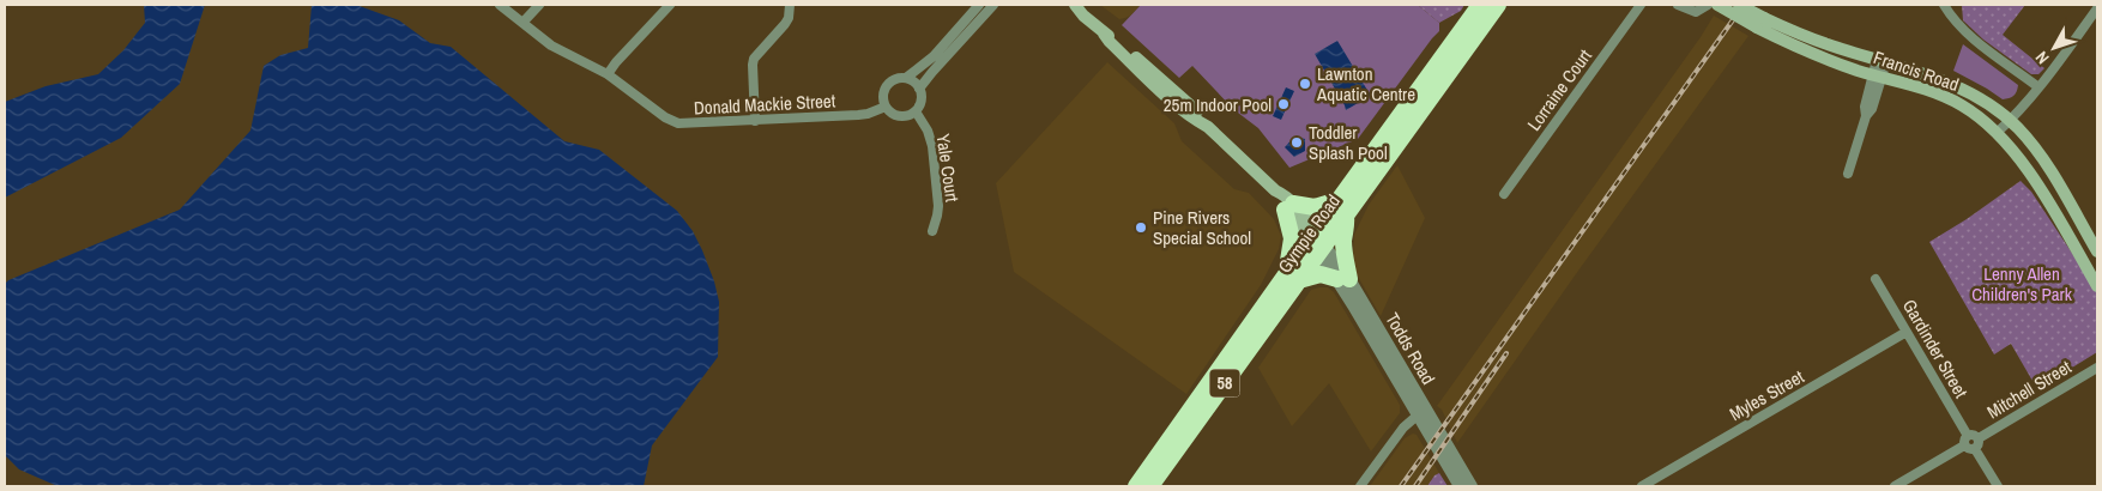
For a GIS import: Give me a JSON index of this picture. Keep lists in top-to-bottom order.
{
  "streets": {
    "highway": ["Gympie Road", "58"],
    "main road": ["Francis Road"],
    "street": [
      "Lorraine Court",
      "Donald Mackie Street",
      "Yale Court",
      "Todds Road",
      "Gardinder Street",
      "Mitchell Street",
      "Myles Street"
    ]
  },
  "crossings": [
    ["Donald Mackie Street", "Yale Court"],
    ["Gympie Road", "Todds Road"],
    ["Gardinder Street", "Mitchell Street"],
    ["Gardinder Street", "Myles Street"]
  ],
  "parks": ["Lenny Allen Children's Park"],
  "places": [
    "Lawnton Aquatic Centre",
    "25m Indoor Pool",
    "Toddler Splash Pool",
    "Pine Rivers Special School"
  ],
  "north": "bottom left"
}
